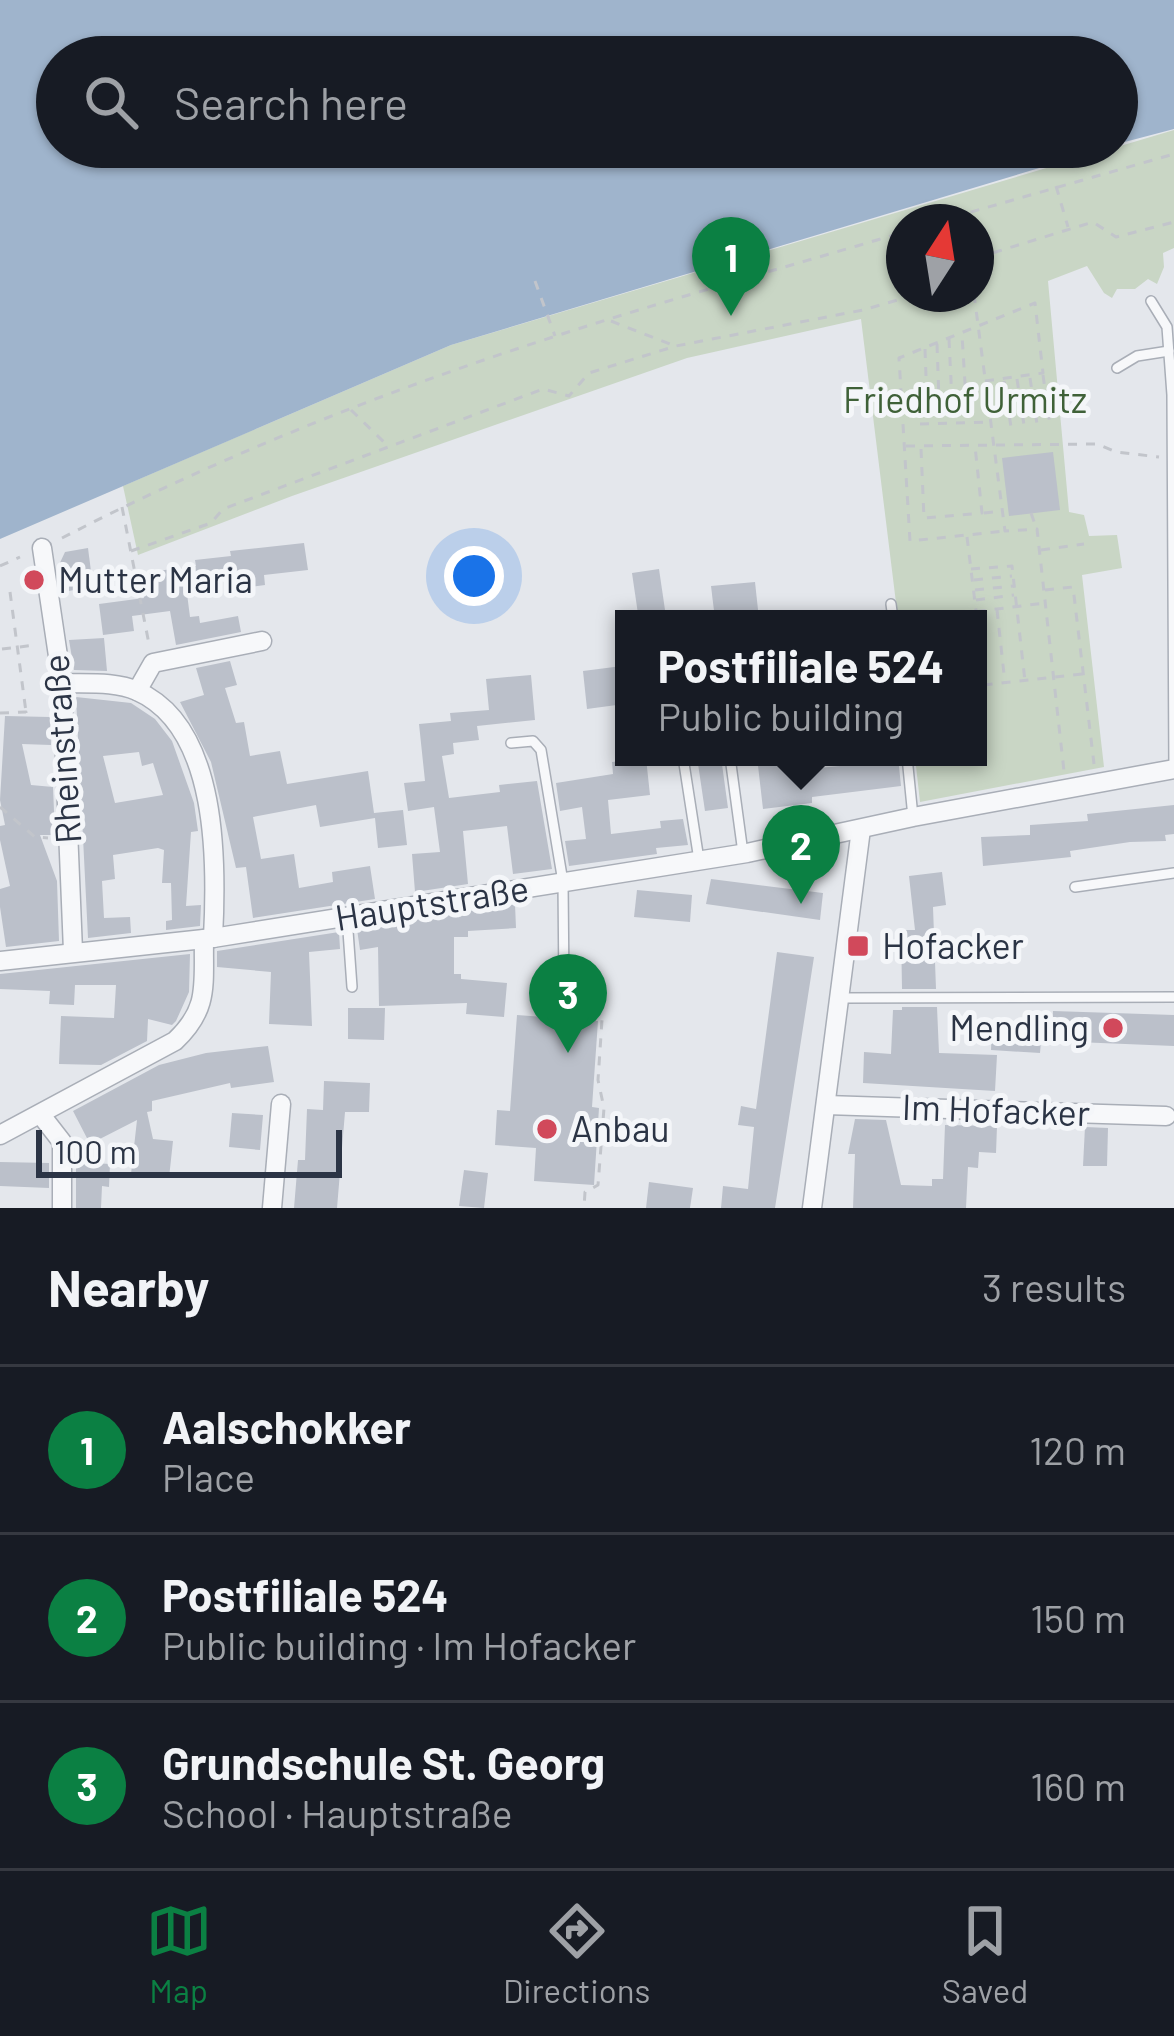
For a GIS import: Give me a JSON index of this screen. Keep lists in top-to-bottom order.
{
  "streets": {
    "street": ["Rheinstraße", "Hauptstraße", "Im Hofacker"]
  },
  "crossings": [
    ["Rheinstraße", "Hauptstraße"]
  ],
  "parks": ["Friedhof Urmitz"],
  "places": {
    "other": ["Mutter Maria", "Mendling", "Anbau"],
    "transit": ["Hofacker"]
  },
  "scale_bar": "100 m",
  "north": "top",
  "page": {
    "search": "Search here",
    "pins": ["1", "2", "3"],
    "popup": ["Postfiliale 524", "Public building"],
    "scale": "100 m",
    "heading": ["Nearby", "3 results"],
    "list": [
      {
        "mark": "1",
        "name": "Aalschokker",
        "note": "Place",
        "value": "120 m"
      },
      {
        "mark": "2",
        "name": "Postfiliale 524",
        "note": "Public building · Im Hofacker",
        "value": "150 m"
      },
      {
        "mark": "3",
        "name": "Grundschule St. Georg",
        "note": "School · Hauptstraße",
        "value": "160 m"
      }
    ],
    "nav": ["Map", "Directions", "Saved"]
  }
}
